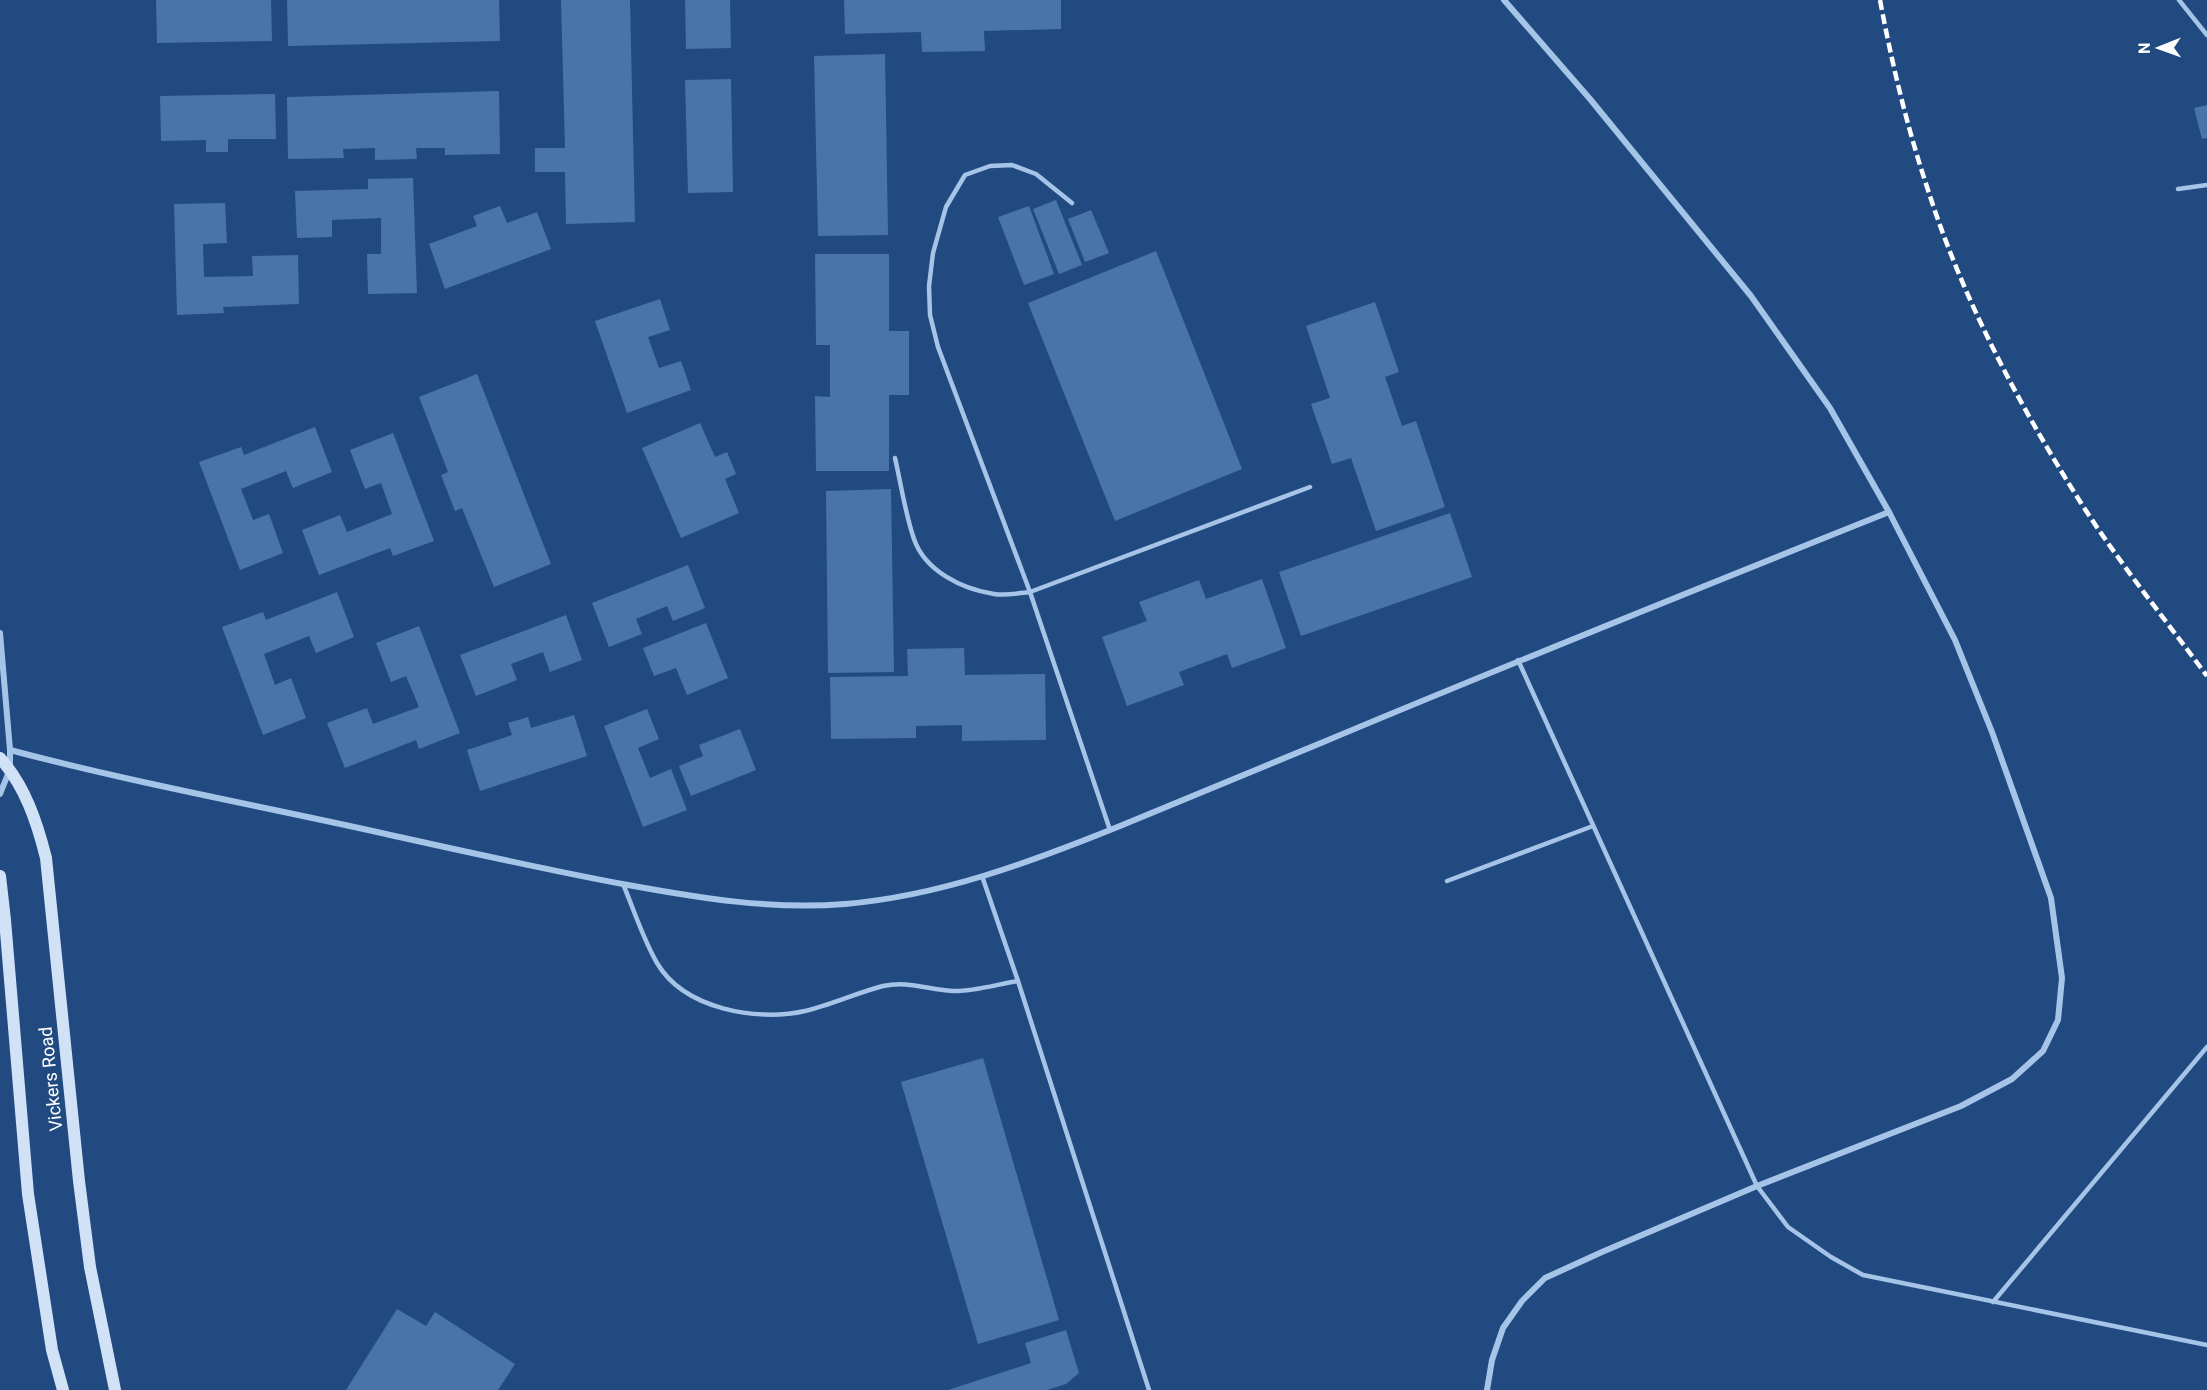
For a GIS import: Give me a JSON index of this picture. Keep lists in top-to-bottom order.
{
  "streets": {
    "main road": ["Vickers Road"]
  },
  "north": "left"
}
